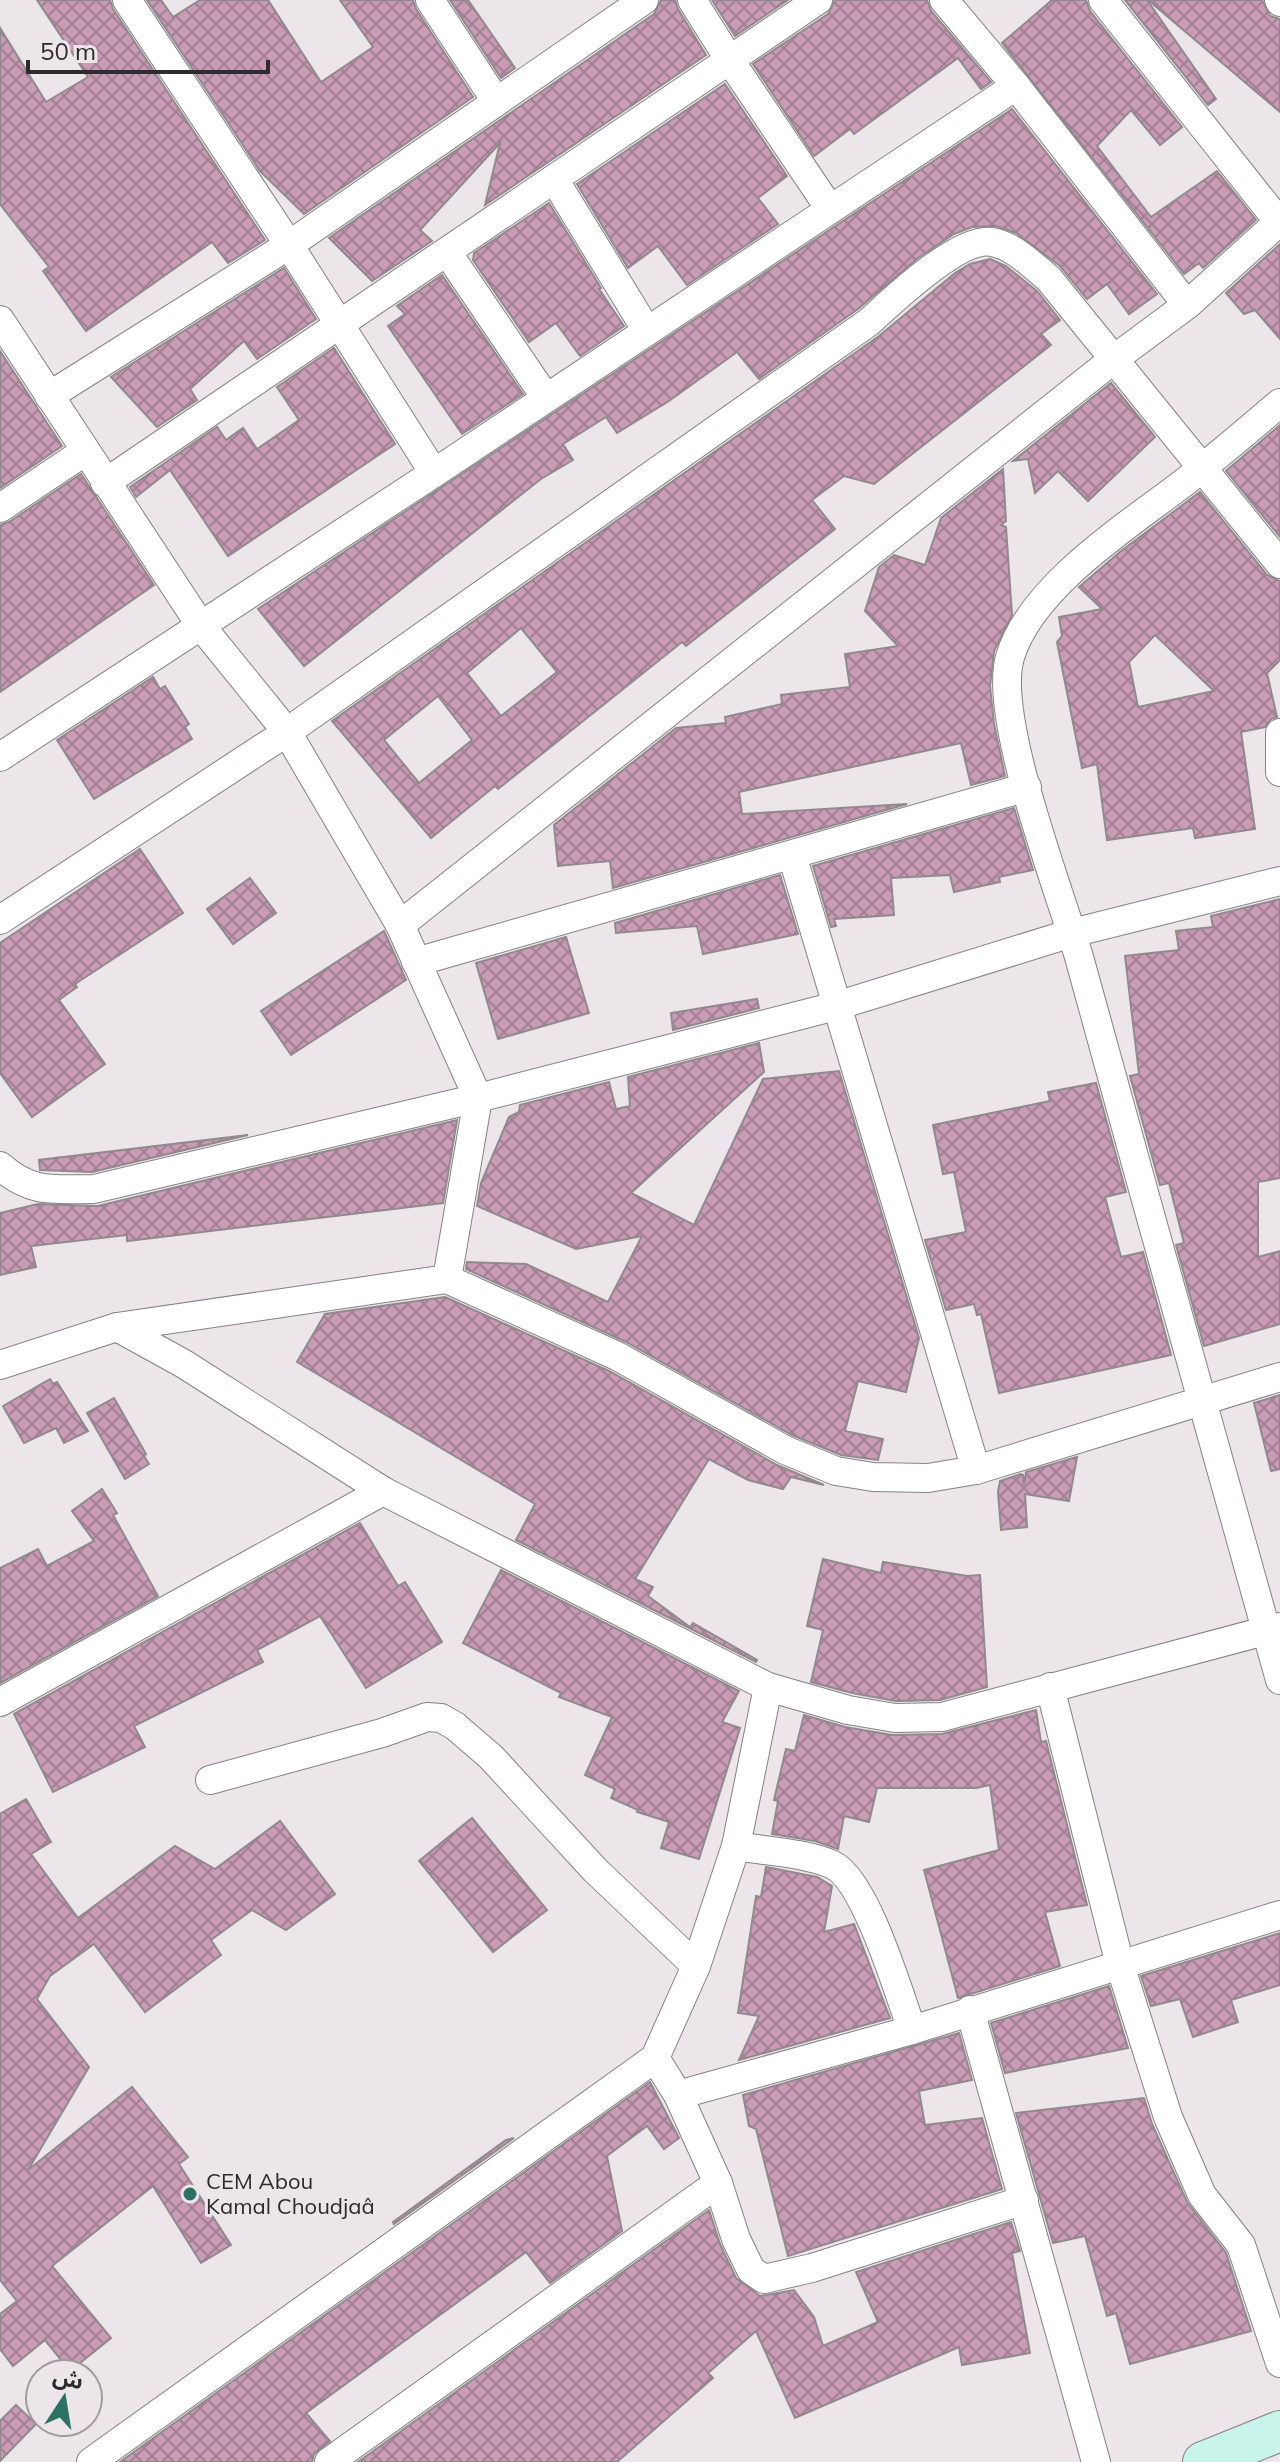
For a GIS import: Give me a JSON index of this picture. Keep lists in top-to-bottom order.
{
  "places": ["CEM Abou Kamal Choudjaâ"],
  "scale_bar": "50 m",
  "north": "top"
}
